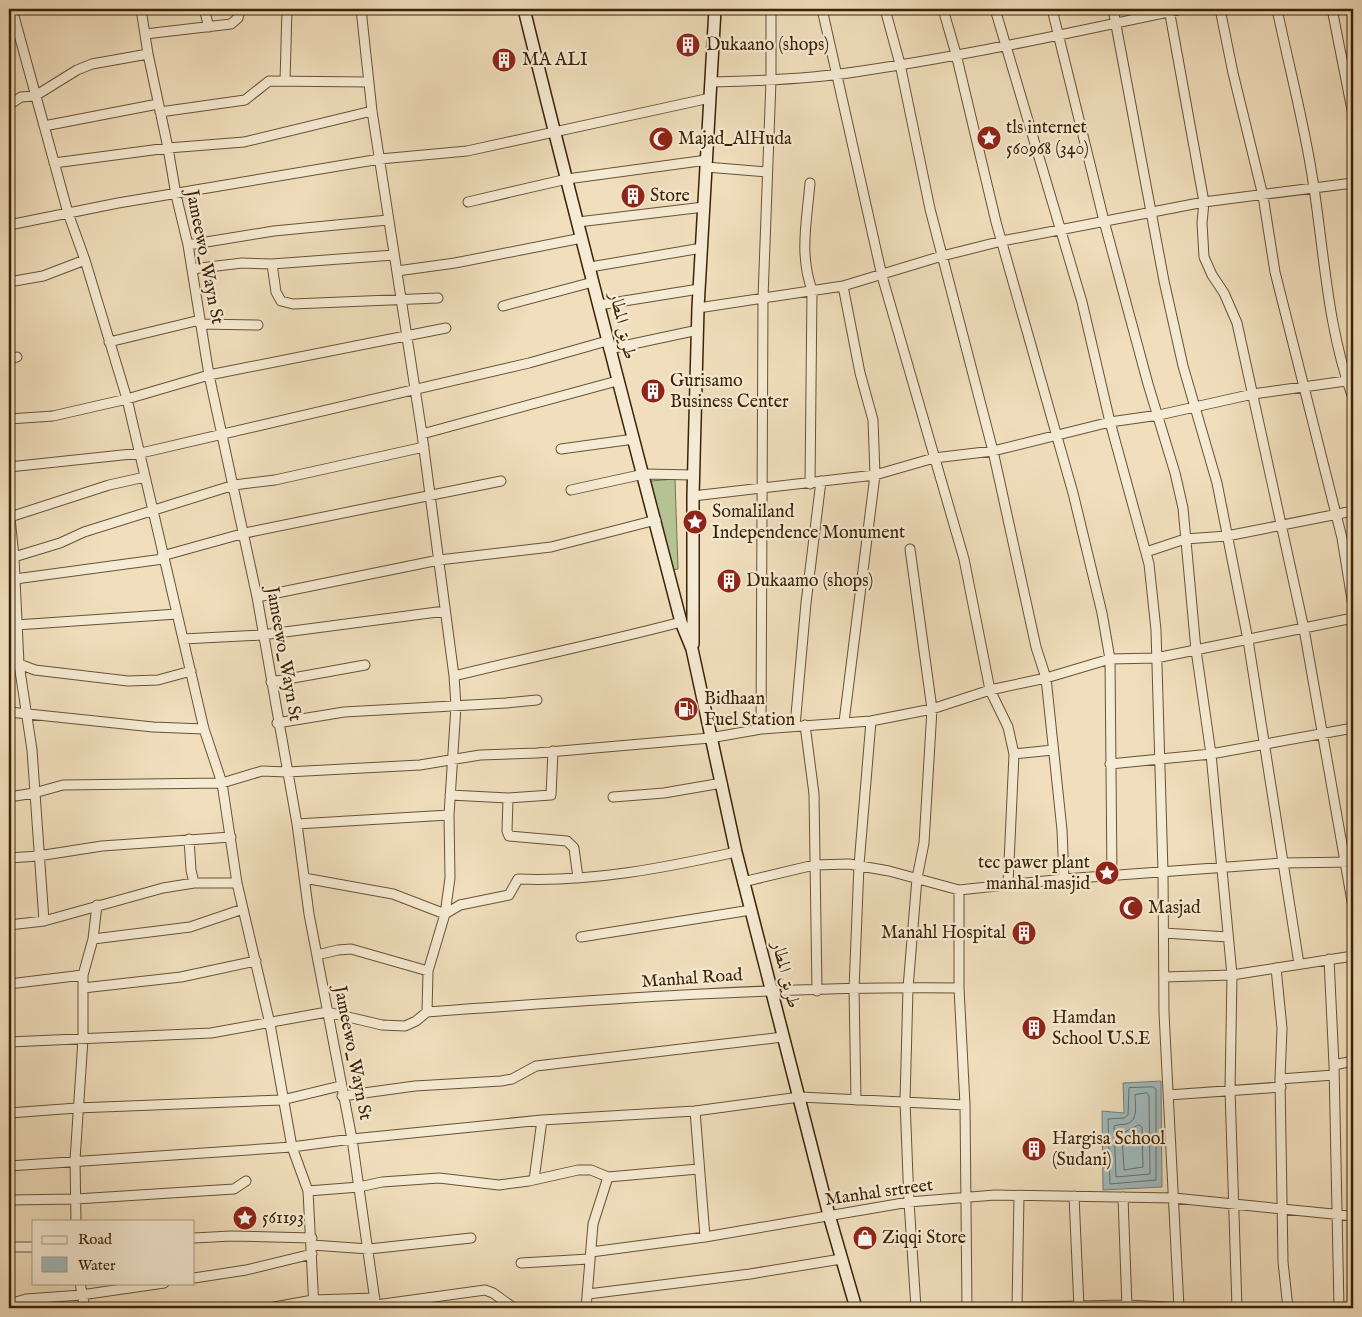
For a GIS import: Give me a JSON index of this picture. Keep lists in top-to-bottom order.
{
  "streets": {
    "main road": ["طريق المطار"],
    "street": ["Jameewo_Wayn St", "Manhal Road", "Manhal srtreet"]
  },
  "crossings": [
    ["طريق المطار", "Manhal Road"],
    ["طريق المطار", "Manhal srtreet"]
  ],
  "places": {
    "building": [
      "Dukaano (shops)",
      "MA ALI",
      "Store",
      "Gurisamo Business Center",
      "Dukaamo (shops)",
      "Manahl Hospital",
      "Hamdan School U.S.E",
      "Hargisa School (Sudani)"
    ],
    "place": [
      "tls internet 560968 (340)",
      "Somaliland Independence Monument",
      "tec pawer plant manhal masjid",
      "561193"
    ],
    "mosque": ["Majad_AlHuda", "Masjad"],
    "fuel station": ["Bidhaan Fuel Station"],
    "shop": ["Ziqqi Store"]
  },
  "legend": ["Road", "Water"]
}
